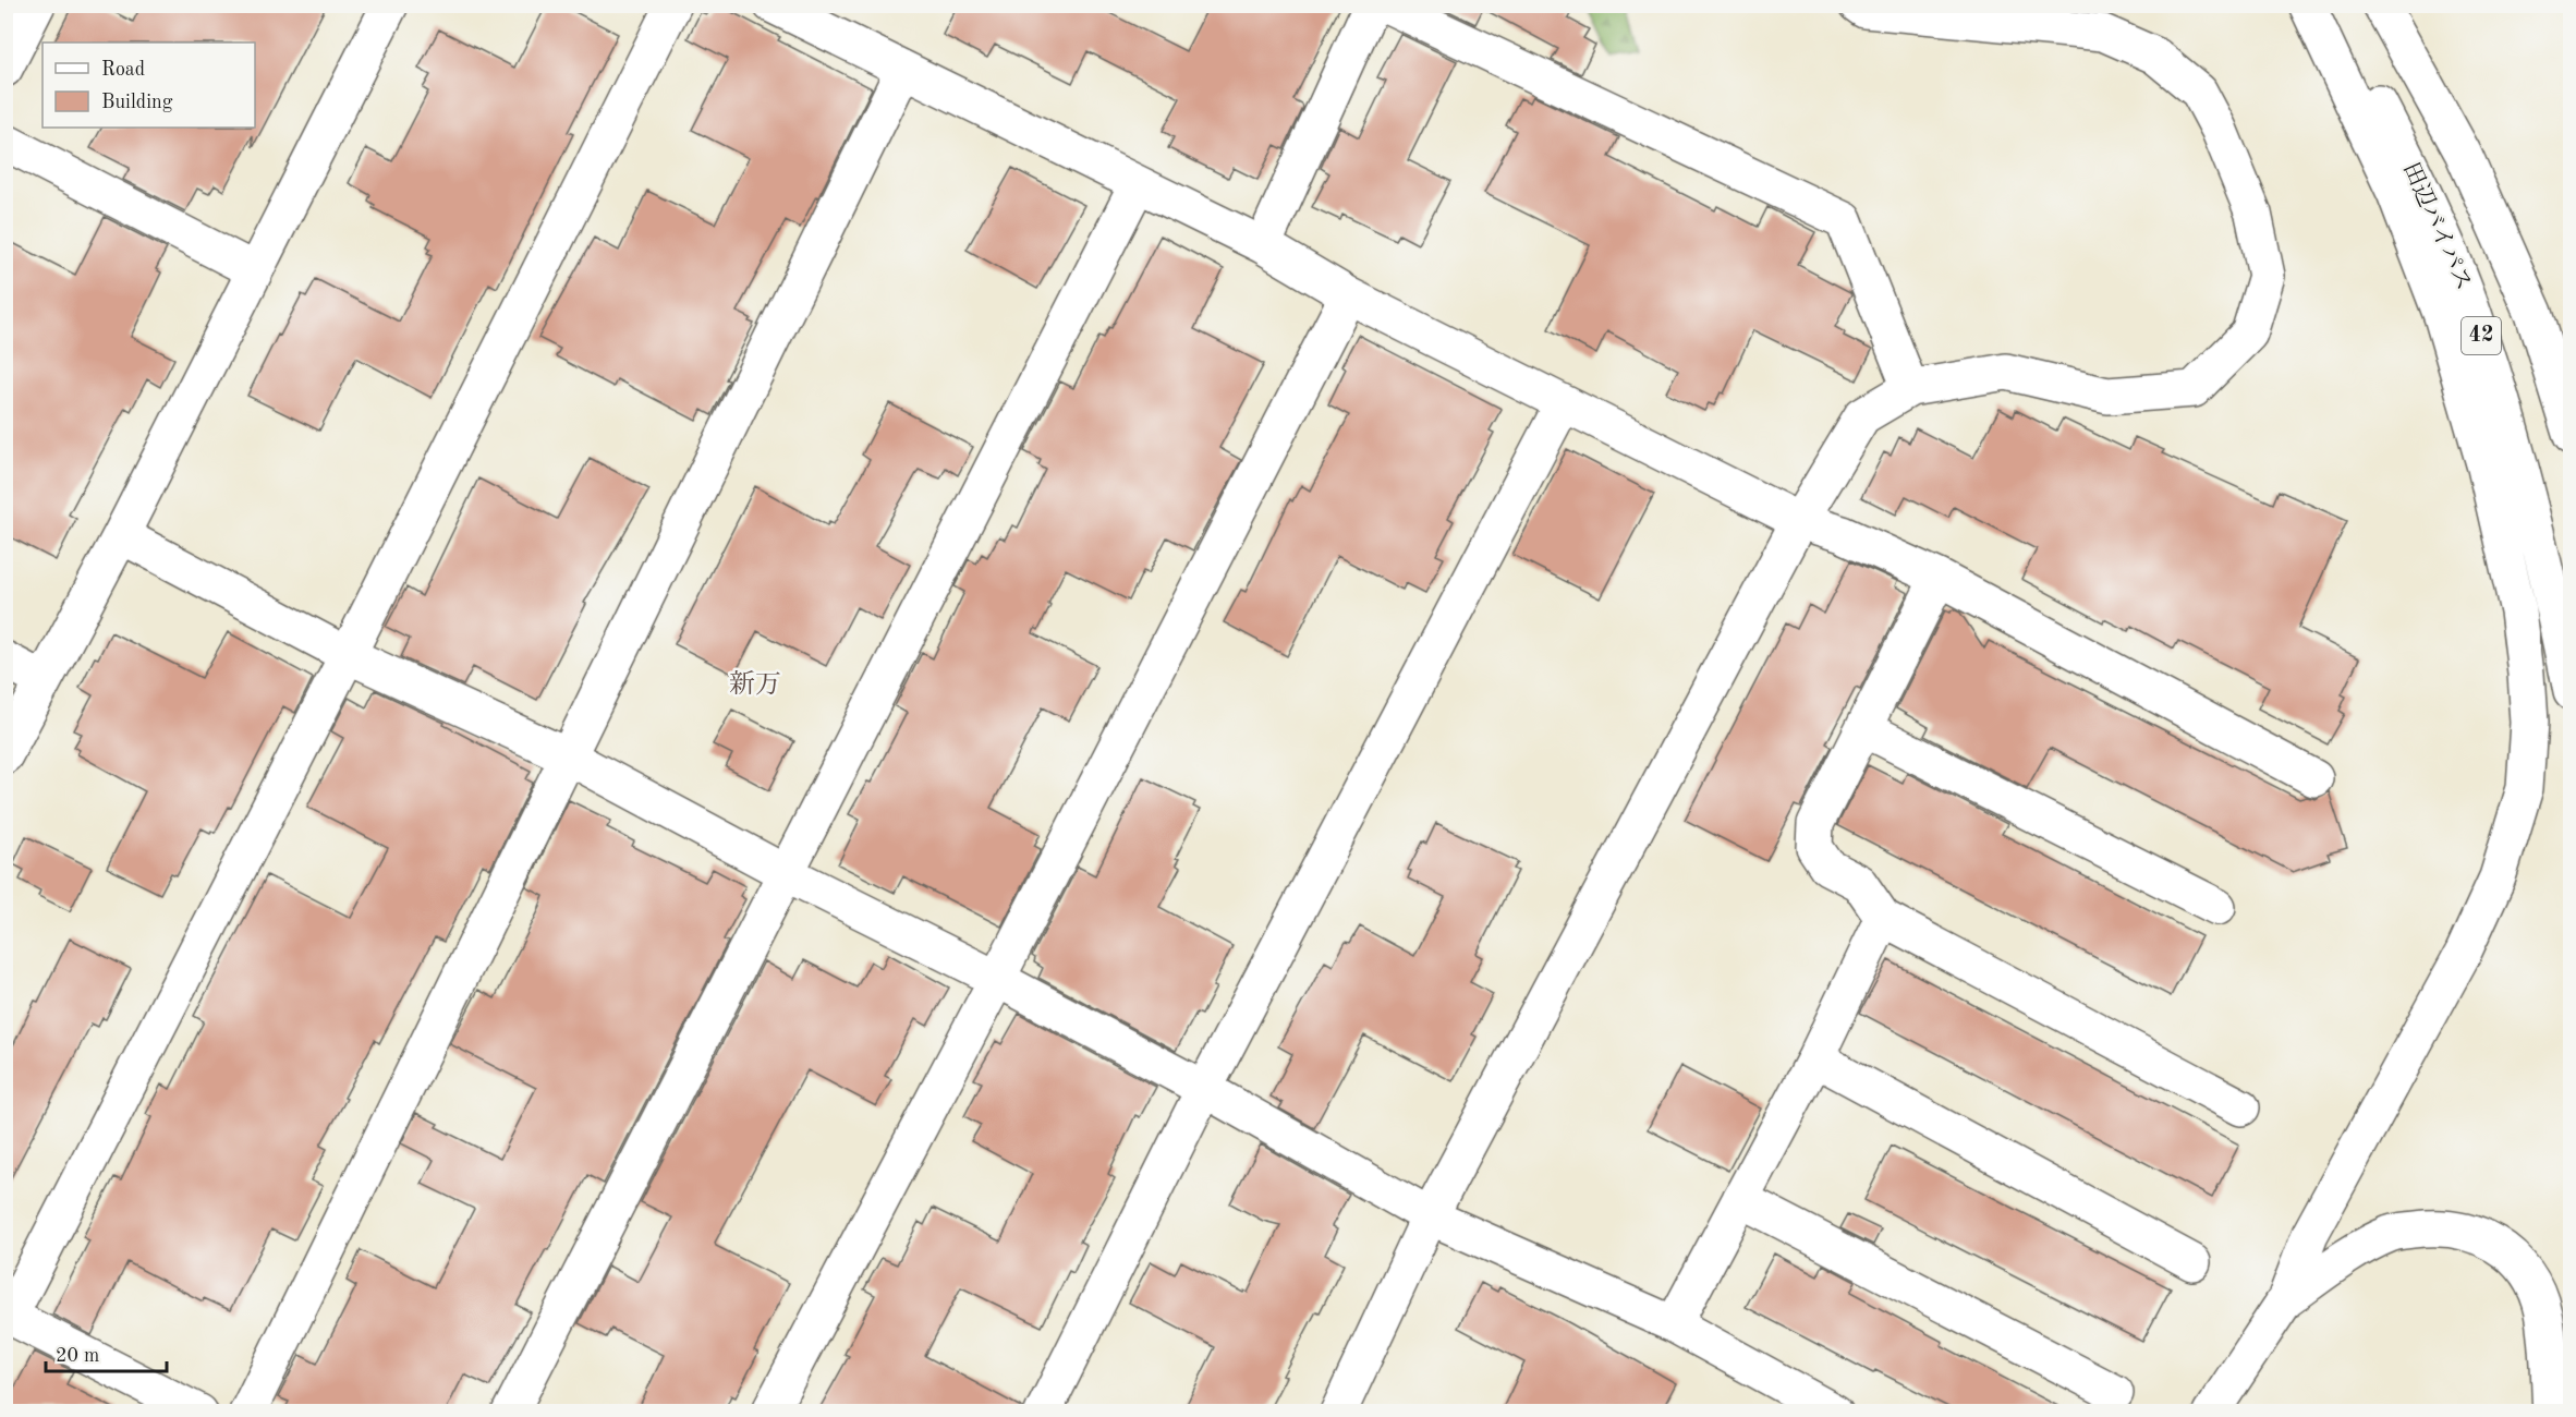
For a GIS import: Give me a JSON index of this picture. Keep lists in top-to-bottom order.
{
  "streets": {
    "main road": ["田辺バイパス", "42"]
  },
  "districts": ["新万"],
  "legend": ["Road", "Building"],
  "scale_bar": "20 m"
}
